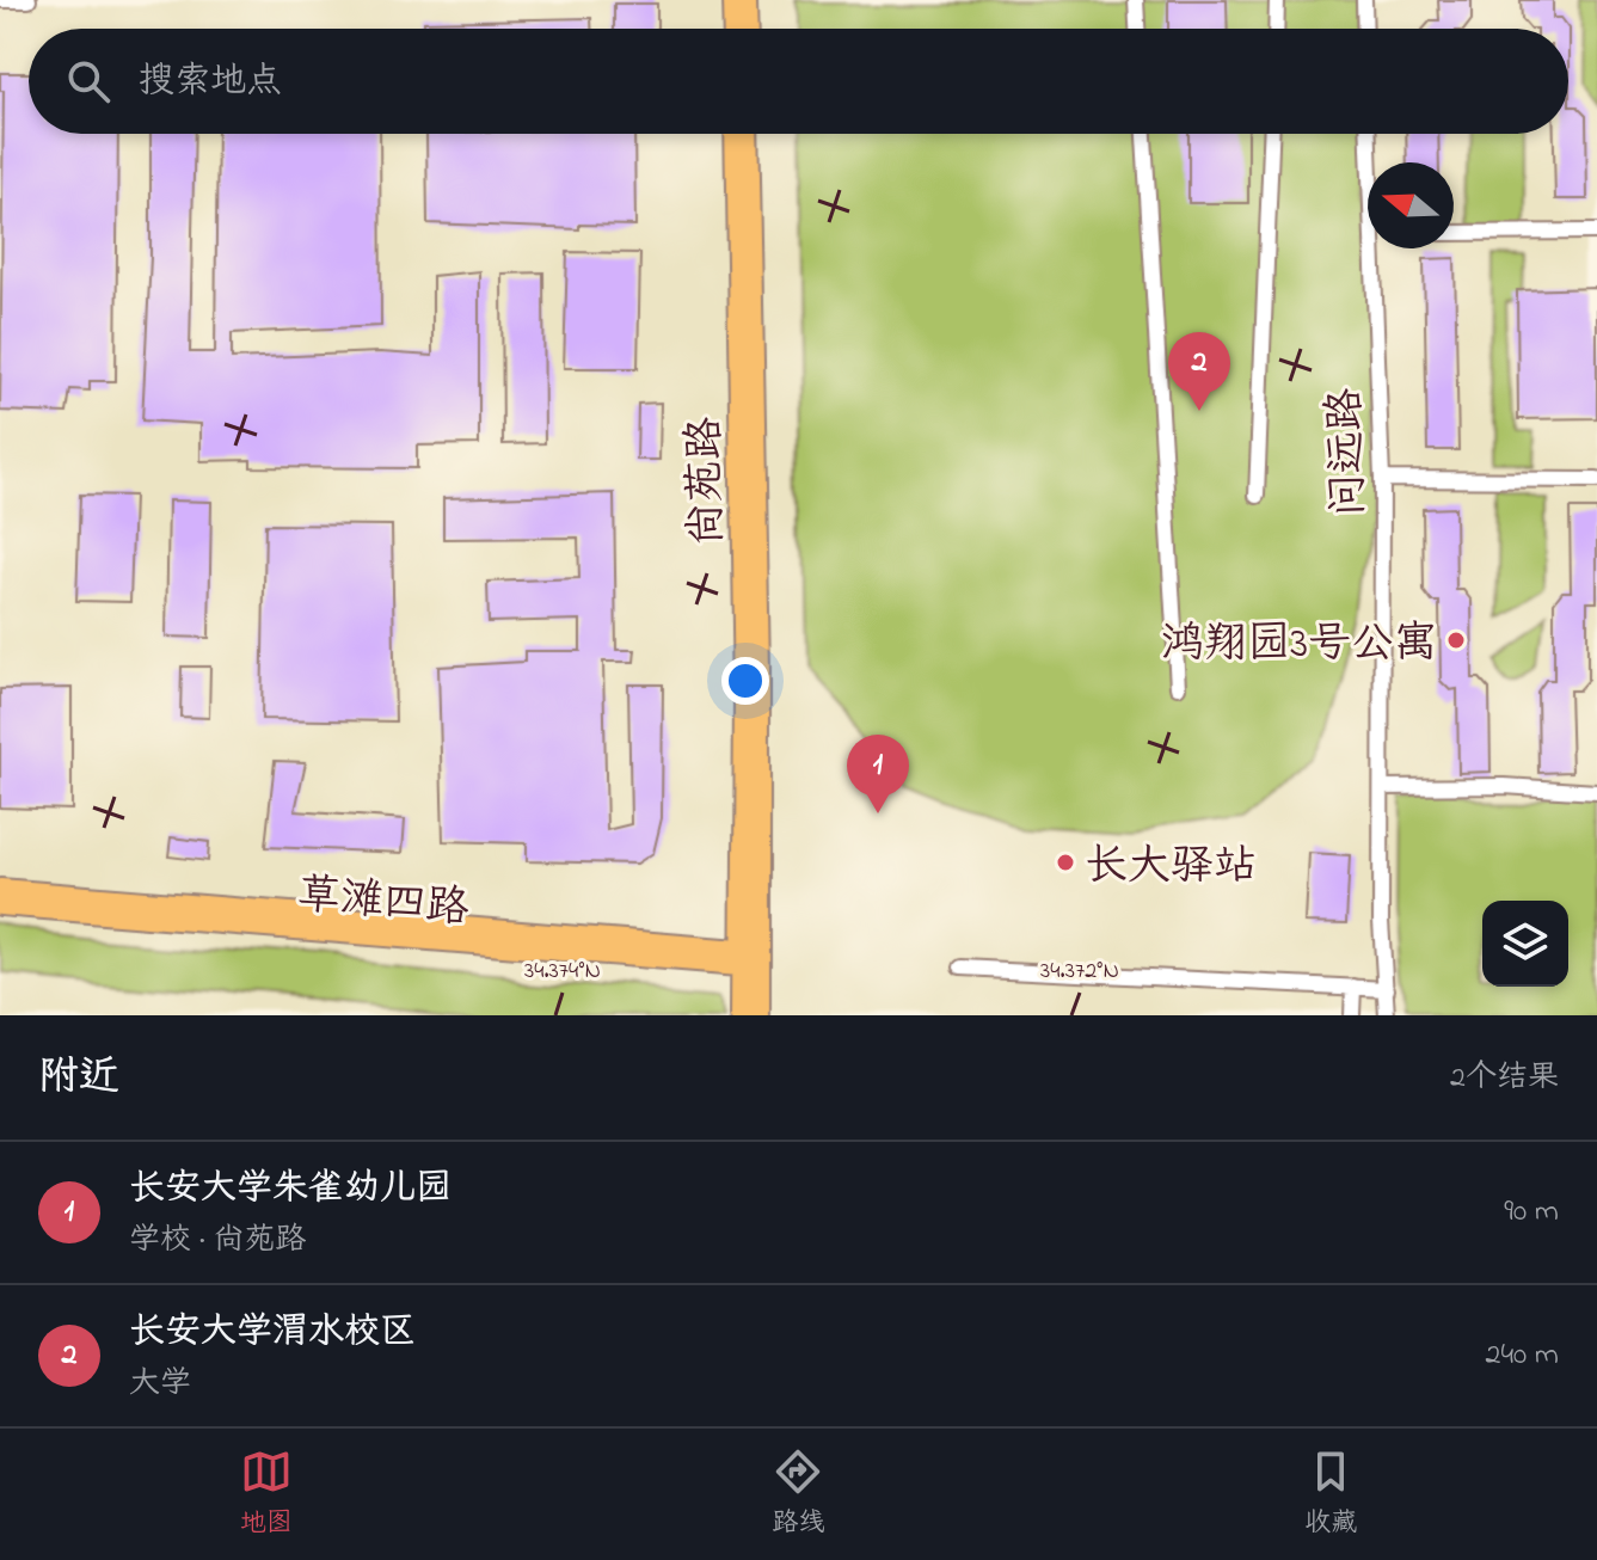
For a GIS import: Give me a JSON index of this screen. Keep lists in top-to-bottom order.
{
  "streets": {
    "main road": ["尚苑路", "草滩四路"],
    "street": ["问远路"]
  },
  "crossings": [
    ["尚苑路", "草滩四路"]
  ],
  "places": ["鸿翔园3号公寓", "长大驿站"],
  "north": "left",
  "page": {
    "search": "搜索地点",
    "pins": ["2", "1"],
    "heading": ["附近", "2个结果"],
    "list": [
      {
        "mark": "1",
        "name": "长安大学朱雀幼儿园",
        "note": "学校 · 尚苑路",
        "value": "90 m"
      },
      {
        "mark": "2",
        "name": "长安大学渭水校区",
        "note": "大学",
        "value": "240 m"
      }
    ],
    "nav": ["地图", "路线", "收藏"]
  },
  "coordinates": ["34.374°N", "34.372°N"]
}
